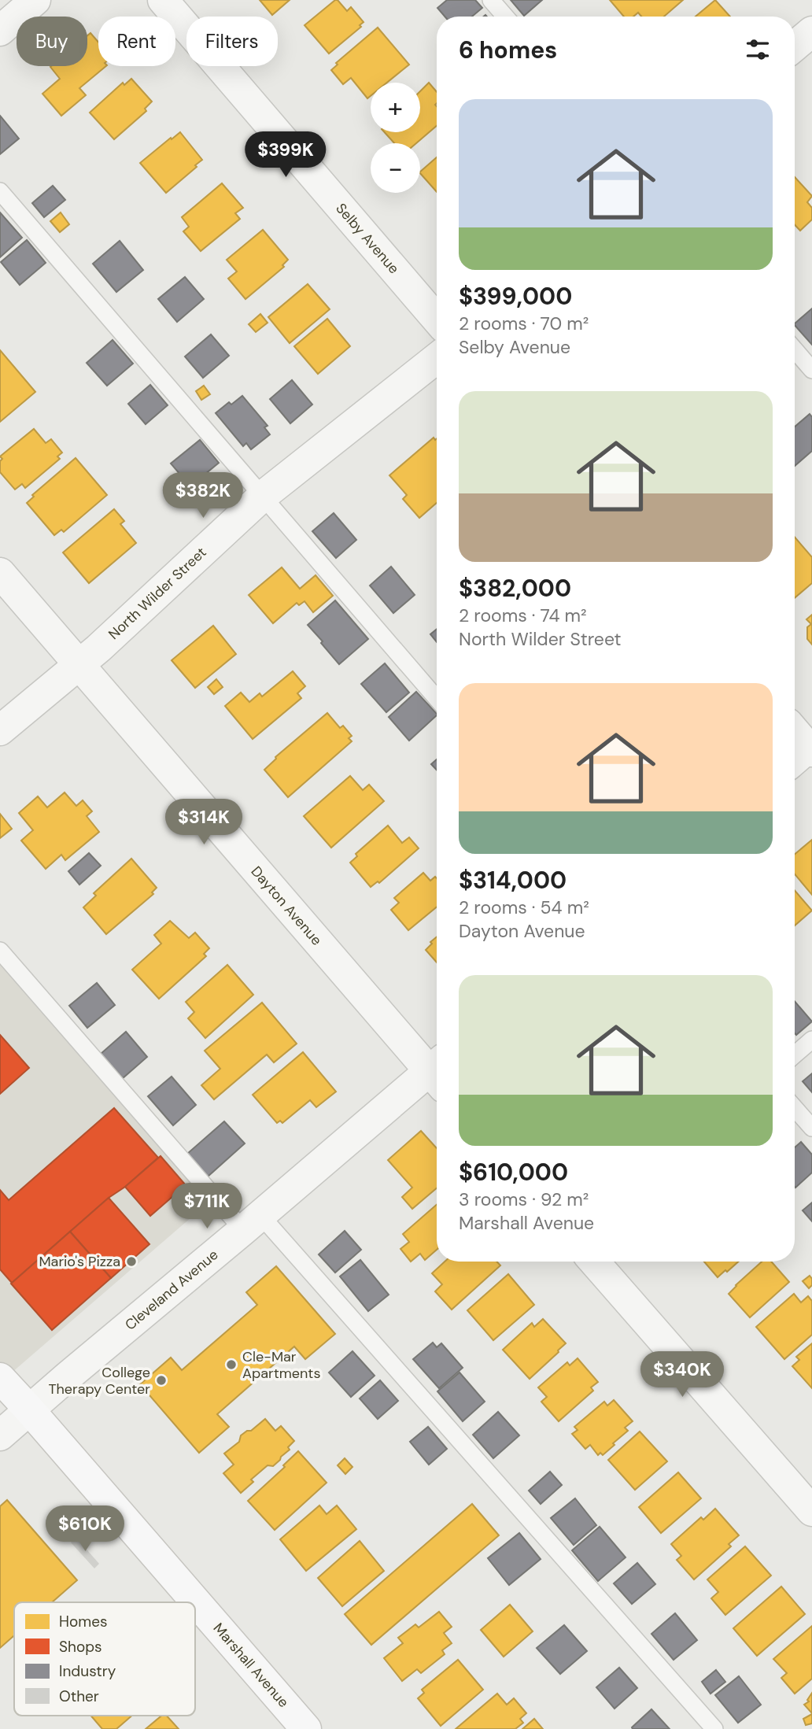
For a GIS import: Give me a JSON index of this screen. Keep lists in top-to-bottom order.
{
  "streets": {
    "main road": ["Marshall Avenue"],
    "street": [
      "Selby Avenue",
      "North Wilder Street",
      "Dayton Avenue",
      "Cleveland Avenue"
    ]
  },
  "crossings": [
    ["North Wilder Street", "Dayton Avenue"],
    ["Cleveland Avenue", "Marshall Avenue"]
  ],
  "places": ["Mario's Pizza", "Cle-Mar Apartments", "College Therapy Center"],
  "legend": [
    "Homes",
    "Shops",
    "Industry",
    "Other"
  ],
  "page": {
    "chip": ["Buy", "Rent", "Filters"],
    "heading": "6 homes",
    "map_buttons": ["+", "−"],
    "list": [
      {
        "name": "$399,000",
        "note": "2 rooms · 70 m² · Selby Avenue"
      },
      {
        "name": "$382,000",
        "note": "2 rooms · 74 m² · North Wilder Street"
      },
      {
        "name": "$314,000",
        "note": "2 rooms · 54 m² · Dayton Avenue"
      },
      {
        "name": "$610,000",
        "note": "3 rooms · 92 m² · Marshall Avenue"
      }
    ],
    "price": [
      "$399K",
      "$382K",
      "$314K",
      "$711K",
      "$340K",
      "$610K"
    ]
  }
}
